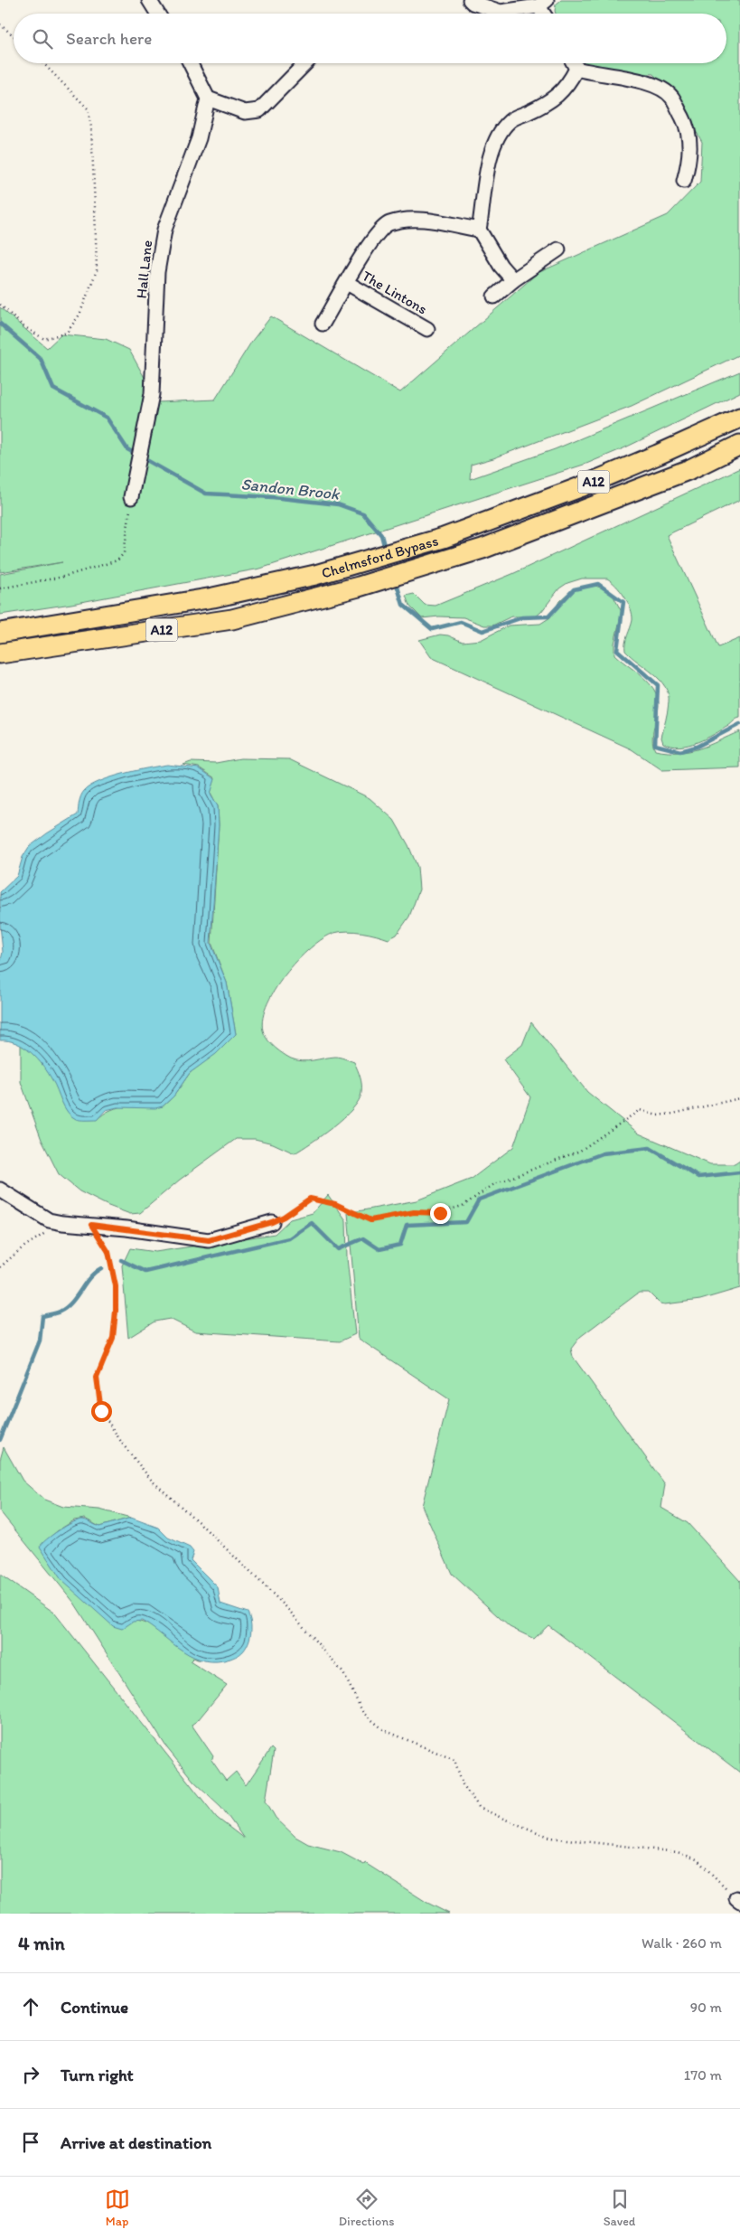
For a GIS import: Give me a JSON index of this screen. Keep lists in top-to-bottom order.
{
  "streets": {
    "highway": ["A12", "Chelmsford Bypass"],
    "street": ["Hall Lane", "The Lintons"]
  },
  "water": ["Sandon Brook"],
  "page": {
    "search": "Search here",
    "heading": ["4 min", "Walk · 260 m"],
    "list": [
      ["Continue", "90 m"],
      ["Turn right", "170 m"],
      "Arrive at destination"
    ],
    "nav": ["Map", "Directions", "Saved"]
  }
}
